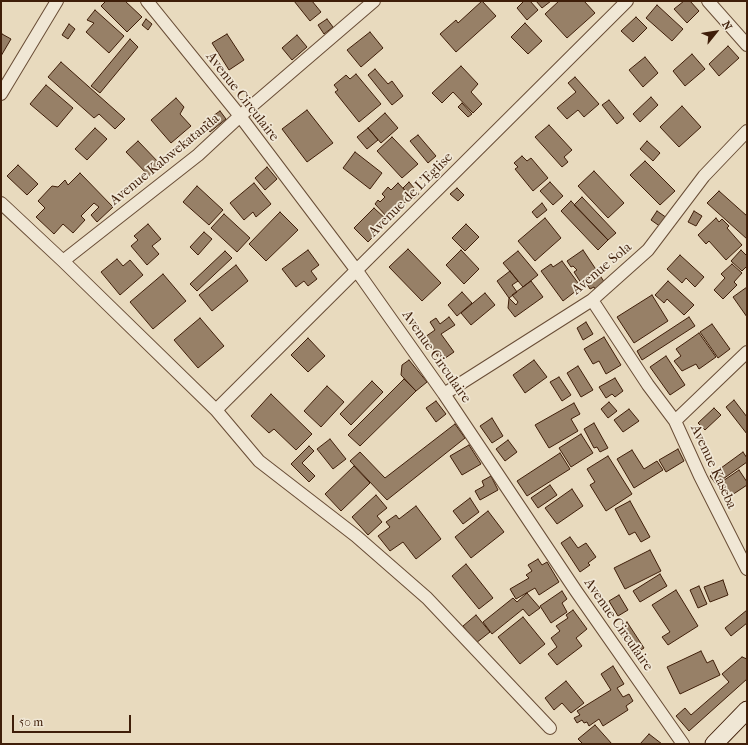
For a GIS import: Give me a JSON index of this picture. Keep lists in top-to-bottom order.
{
  "streets": {
    "street": [
      "Avenue Circulaire",
      "Avenue Kabwekatanda",
      "Avenue de L'Eglise",
      "Avenue Sola",
      "Avenue Kaseba"
    ]
  },
  "crossings": [
    ["Avenue Circulaire", "Avenue Kabwekatanda"],
    ["Avenue Circulaire", "Avenue de L'Eglise"],
    ["Avenue Circulaire", "Avenue Sola"],
    ["Avenue Sola", "Avenue Kaseba"]
  ],
  "scale_bar": "50 m",
  "north": "top right"
}
